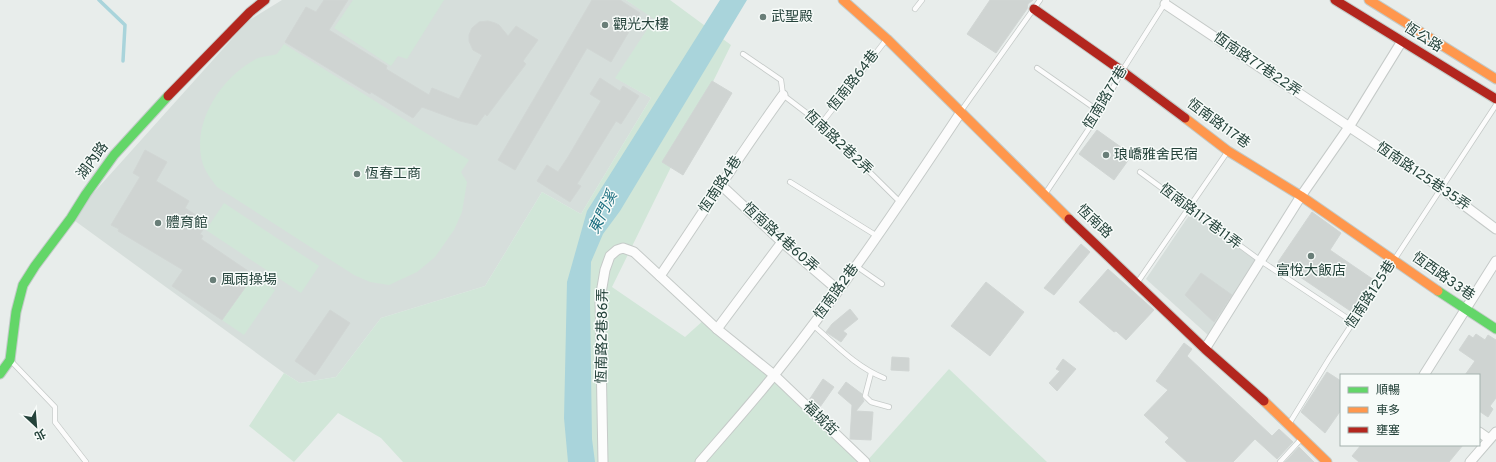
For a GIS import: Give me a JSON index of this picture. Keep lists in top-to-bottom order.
{
  "streets": {
    "street": [
      "恆公路",
      "恆南路77巷22弄",
      "恆南路117巷",
      "湖內路",
      "恆南路125巷35弄",
      "恆南路4巷",
      "恆南路",
      "恆南路4巷60弄",
      "恆西路33巷",
      "恆南路2巷",
      "恆南路2巷86弄",
      "福城街"
    ],
    "lane": [
      "恆南路64巷",
      "恆南路77巷",
      "恆南路2巷2弄",
      "恆南路117巷11弄",
      "恆南路125巷"
    ]
  },
  "crossings": [
    ["恆南路77巷22弄", "恆南路77巷"],
    ["恆南路77巷22弄", "恆南路125巷35弄"],
    ["恆南路64巷", "恆南路2巷2弄"],
    ["恆南路64巷", "恆南路"],
    ["恆南路77巷", "恆南路117巷"],
    ["恆南路77巷", "恆南路"],
    ["恆南路117巷", "恆西路33巷"],
    ["恆南路117巷", "恆南路125巷"],
    ["恆南路2巷2弄", "恆南路4巷"],
    ["恆南路2巷2弄", "恆南路2巷"],
    ["恆南路125巷35弄", "恆南路125巷"],
    ["恆南路4巷", "恆南路4巷60弄"],
    ["恆南路4巷", "恆南路2巷86弄"],
    ["恆南路117巷11弄", "恆南路125巷"],
    ["恆南路", "恆南路2巷"],
    ["恆南路", "恆南路125巷"],
    ["恆南路4巷60弄", "恆南路2巷"],
    ["恆西路33巷", "恆南路125巷"],
    ["恆南路2巷", "恆南路2巷86弄"],
    ["恆南路2巷", "福城街"],
    ["恆南路2巷86弄", "福城街"]
  ],
  "water": ["東門溪"],
  "places": [
    "武聖殿",
    "觀光大樓",
    "琅嶠雅舍民宿",
    "恆春工商",
    "體育館",
    "富悅大飯店",
    "風雨操場"
  ],
  "legend": ["順暢", "車多", "壅塞"],
  "north": "bottom right"
}
